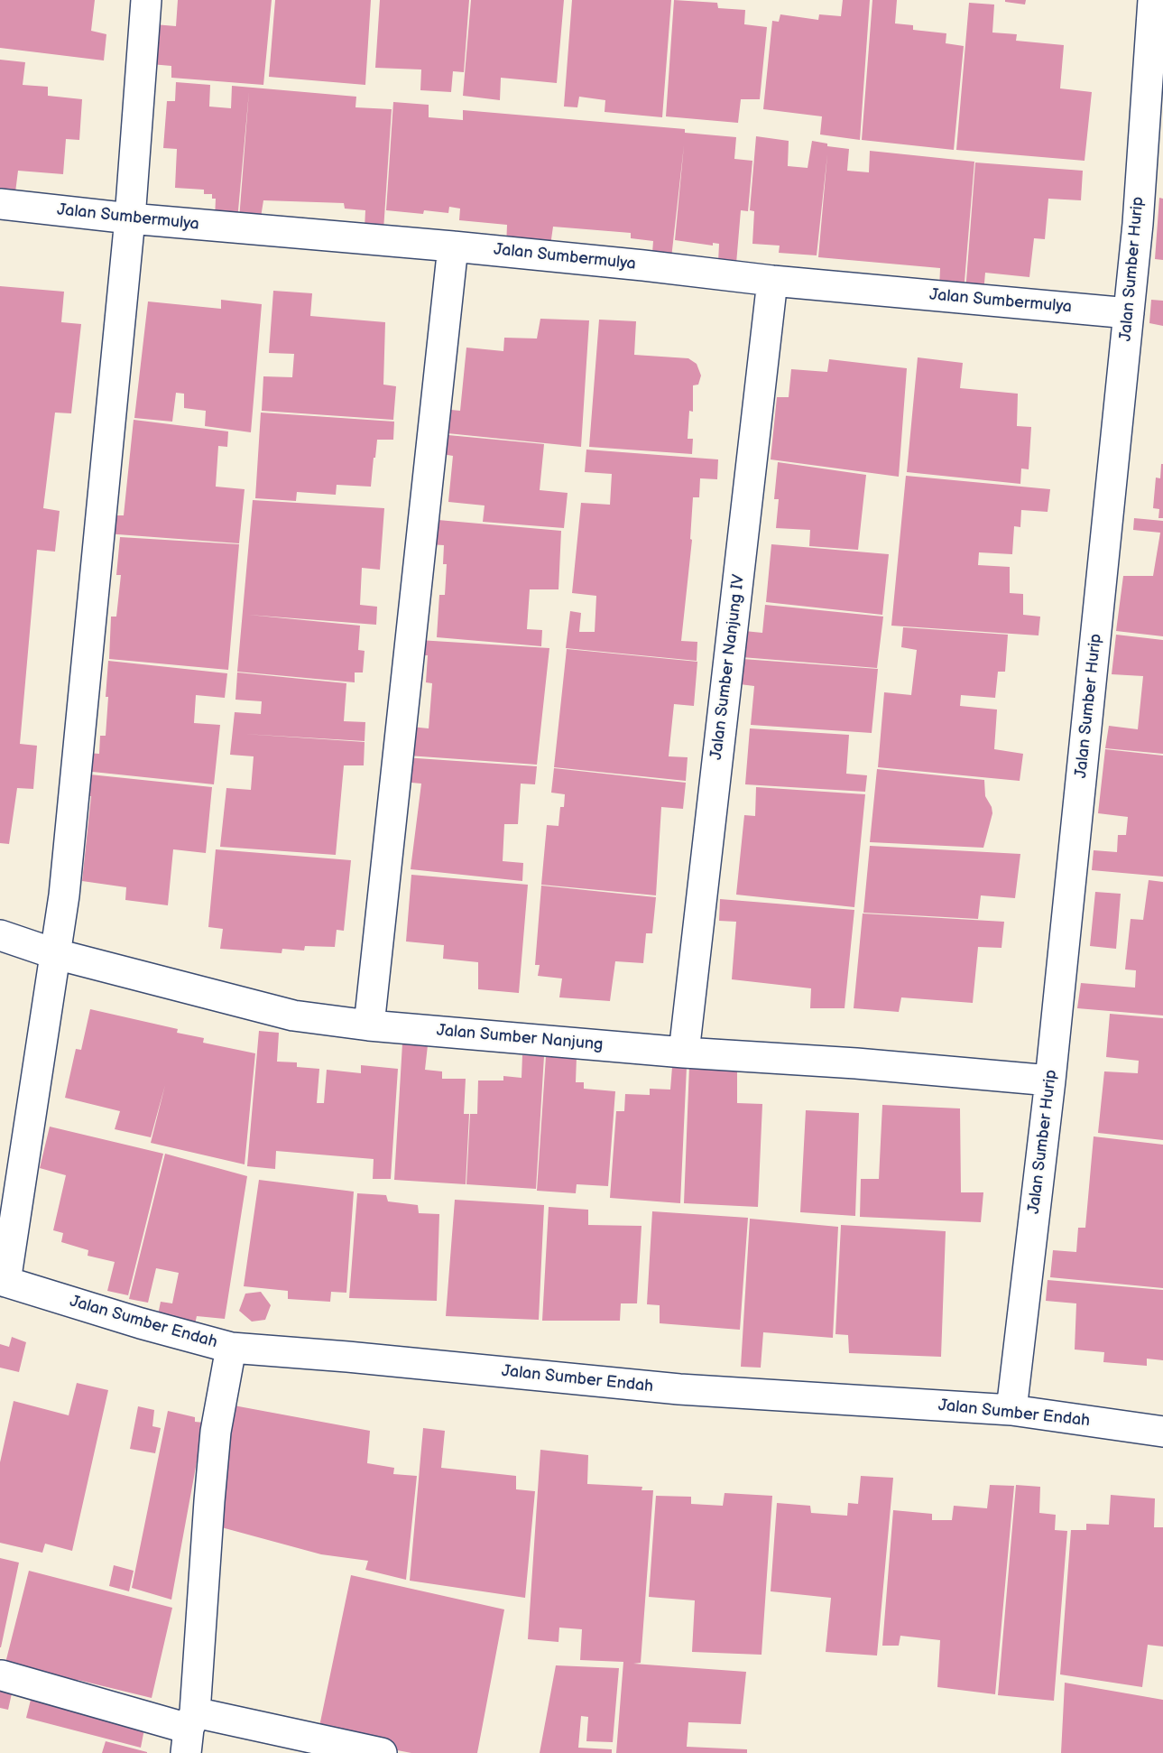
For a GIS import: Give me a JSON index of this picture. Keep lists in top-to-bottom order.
{
  "streets": {
    "street": [
      "Jalan Sumbermulya",
      "Jalan Sumber Hurip",
      "Jalan Sumber Nanjung IV",
      "Jalan Sumber Nanjung",
      "Jalan Sumber Endah"
    ]
  },
  "crossings": [
    ["Jalan Sumbermulya", "Jalan Sumber Hurip"],
    ["Jalan Sumbermulya", "Jalan Sumber Nanjung IV"],
    ["Jalan Sumber Hurip", "Jalan Sumber Nanjung"],
    ["Jalan Sumber Hurip", "Jalan Sumber Endah"],
    ["Jalan Sumber Nanjung IV", "Jalan Sumber Nanjung"]
  ]
}
